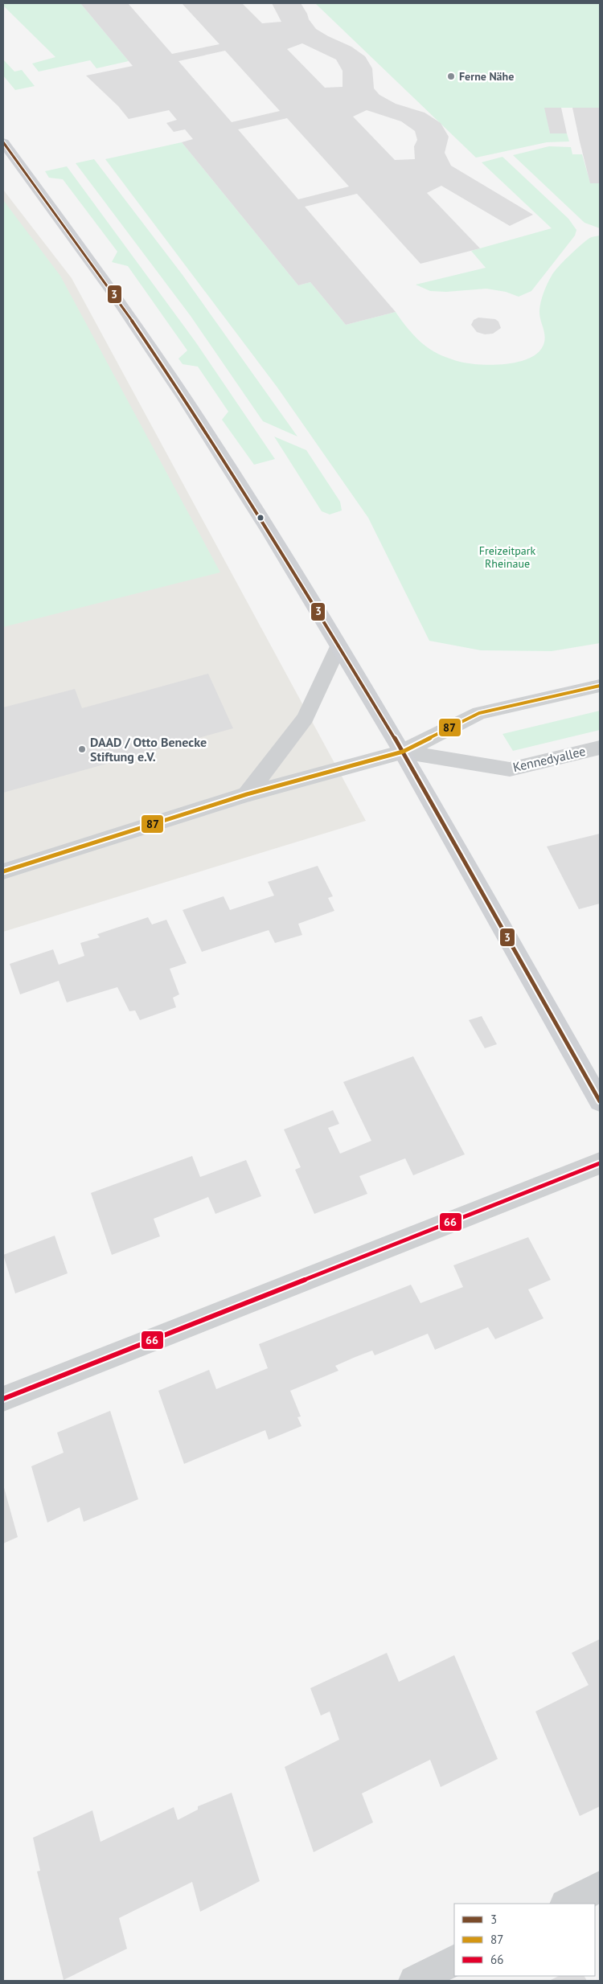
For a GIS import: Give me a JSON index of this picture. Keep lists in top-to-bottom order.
{
  "streets": {
    "street": ["Kennedyallee"]
  },
  "parks": ["Freizeitpark Rheinaue"],
  "places": ["Ferne Nähe", "DAAD / Otto Benecke Stiftung e.V."],
  "lines": ["transit line 3", "transit line 87", "transit line 66"],
  "legend": ["3", "87", "66"]
}
